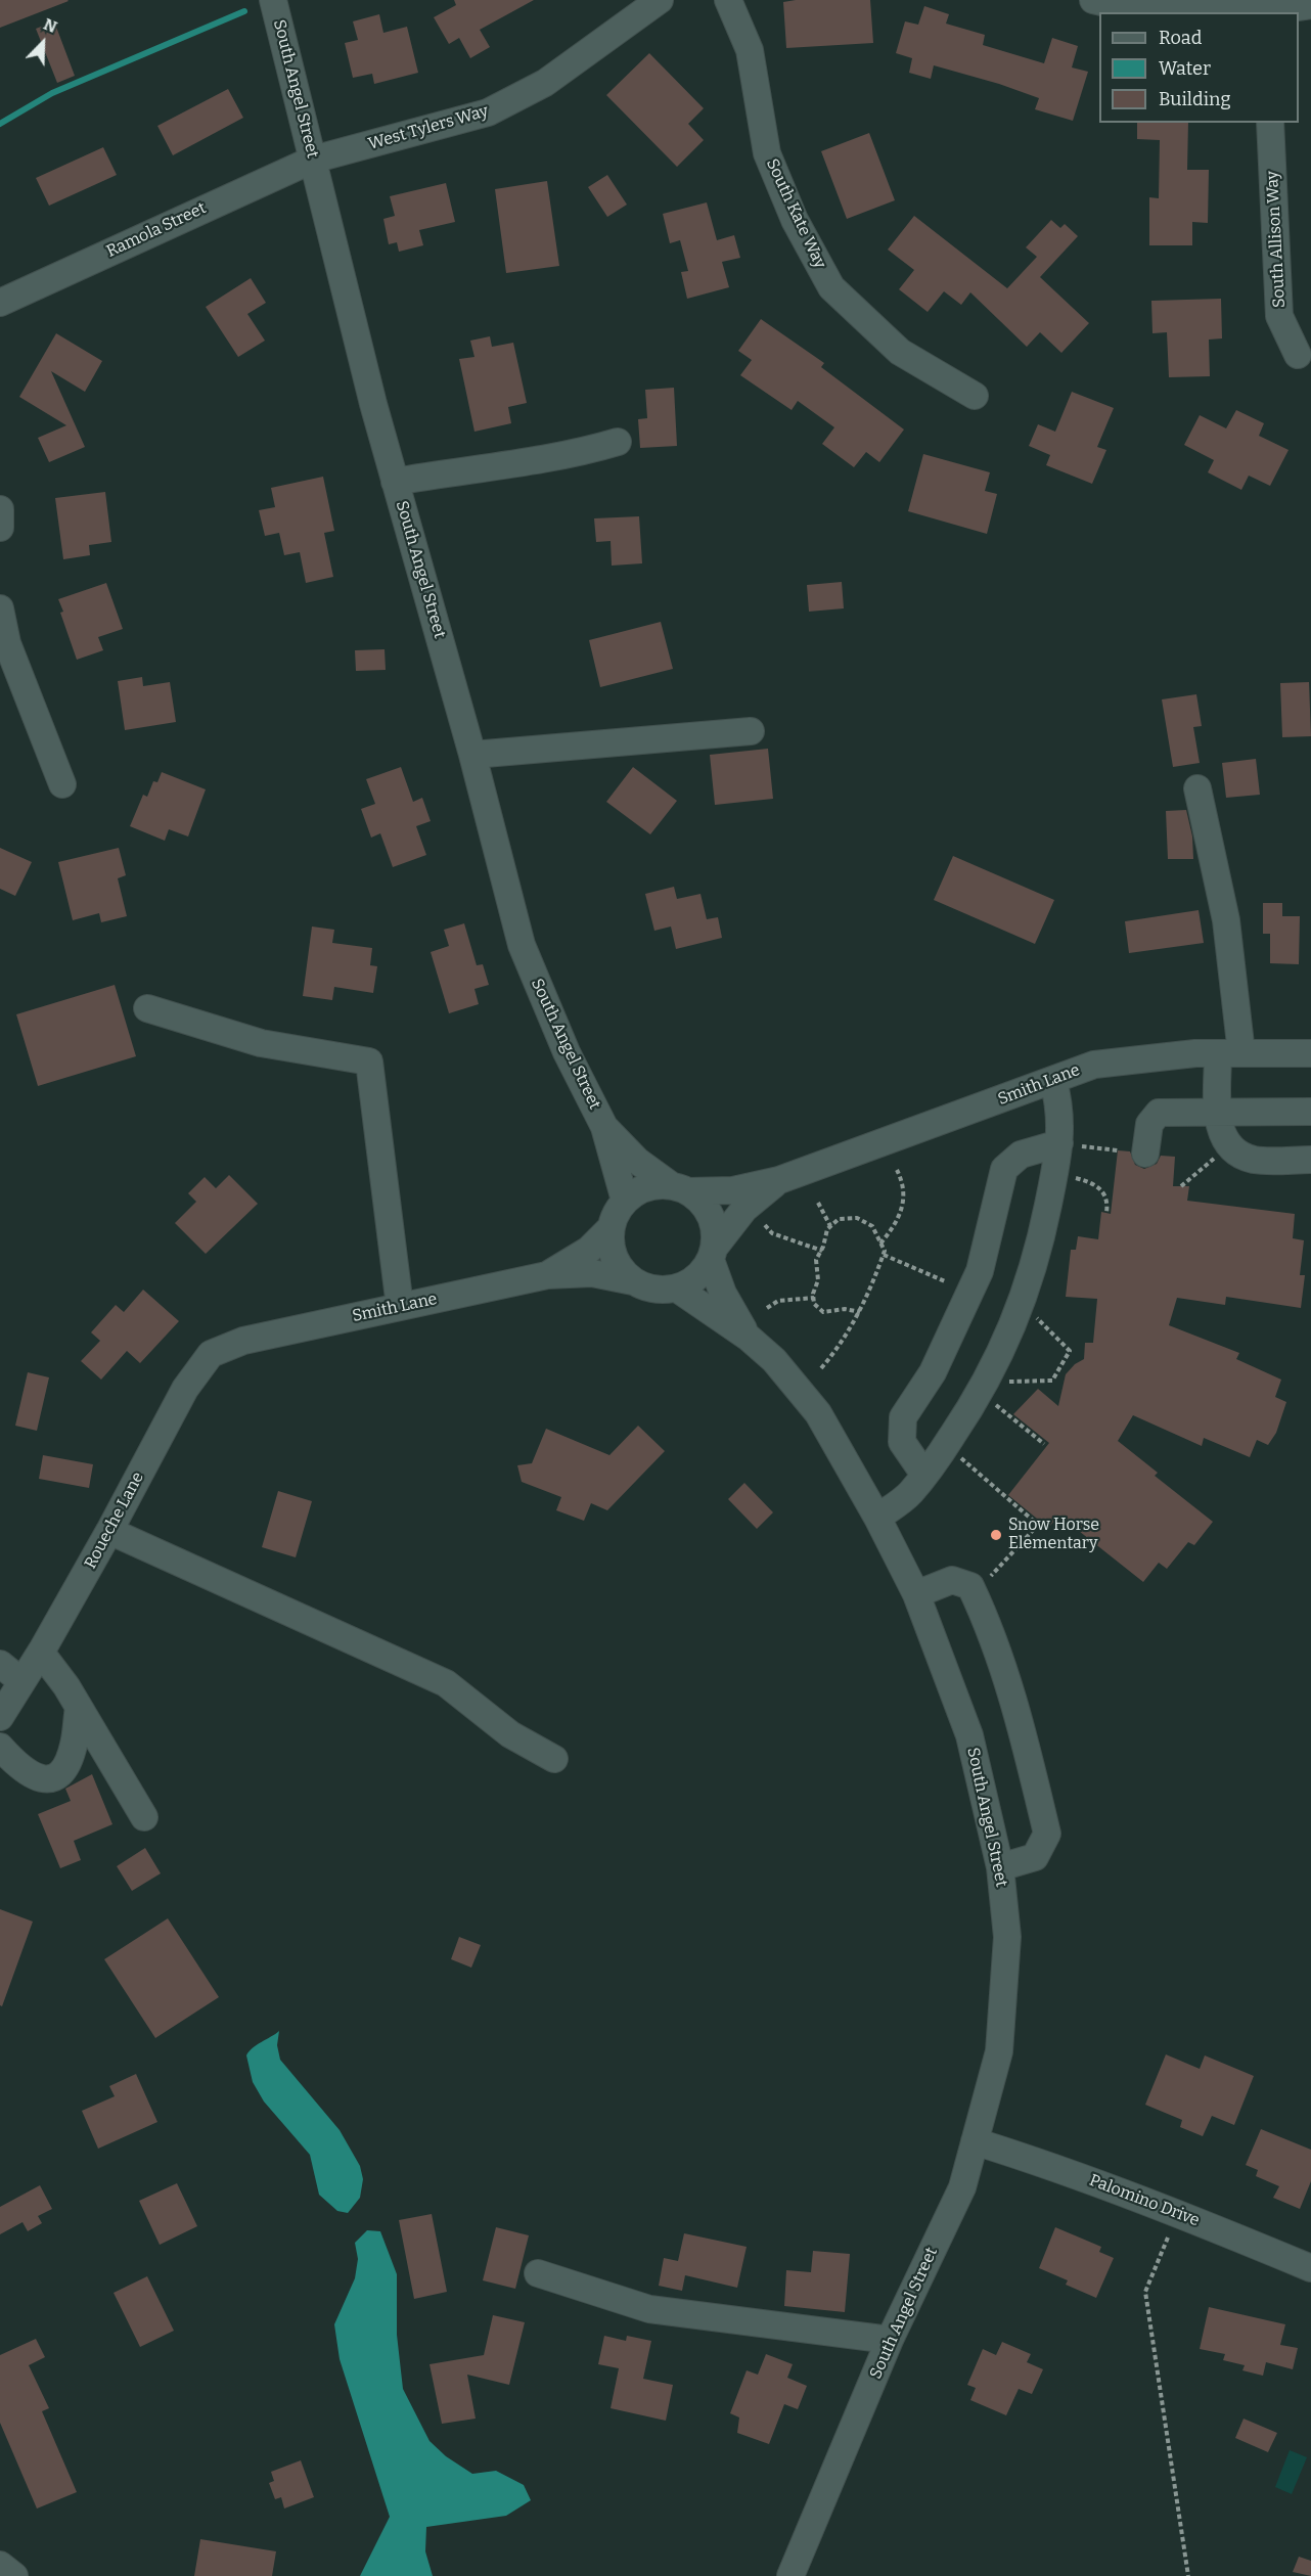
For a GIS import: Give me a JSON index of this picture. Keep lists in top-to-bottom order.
{
  "streets": {
    "street": [
      "South Angel Street",
      "West Tylers Way",
      "South Kate Way",
      "Ramola Street",
      "South Allison Way",
      "Smith Lane",
      "Roueche Lane",
      "Palomino Drive"
    ]
  },
  "crossings": [
    ["South Angel Street", "West Tylers Way"],
    ["South Angel Street", "Ramola Street"],
    ["South Angel Street", "Smith Lane"],
    ["South Angel Street", "Palomino Drive"],
    ["West Tylers Way", "Ramola Street"],
    ["Smith Lane", "Roueche Lane"]
  ],
  "places": ["Snow Horse Elementary"],
  "legend": ["Road", "Water", "Building"],
  "north": "top right"
}
